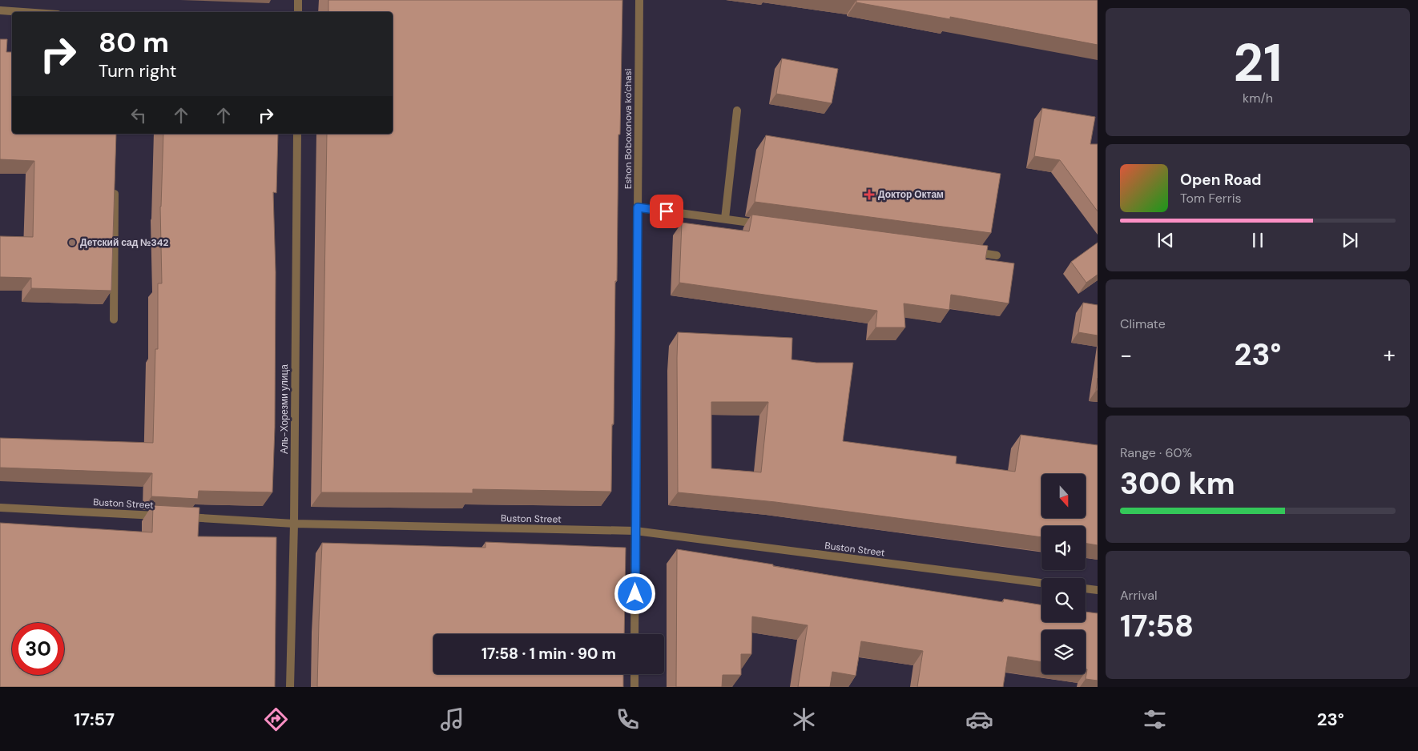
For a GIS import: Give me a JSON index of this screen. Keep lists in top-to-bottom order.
{
  "streets": {
    "street": ["Eshon Boboxonova ko'chasi", "Аль-Хорезми улица", "Buston Street"]
  },
  "crossings": [
    ["Eshon Boboxonova ko'chasi", "Buston Street"],
    ["Аль-Хорезми улица", "Buston Street"]
  ],
  "places": {
    "health": ["Доктор Октам"],
    "other": ["Детский сад №342"]
  },
  "north": "bottom",
  "page": {
    "tile": [
      ["21", "km/h"],
      "Climate",
      ["Range · 60%", "300 km"],
      ["Arrival", "17:58"]
    ],
    "turn": ["80 m", "Turn right"],
    "song": ["Open Road", "Tom Ferris"],
    "heat": ["−", "23°", "+"],
    "limit": "30",
    "trip": "17:58 · 1 min · 90 m",
    "tabs": ["17:57", "23°"]
  }
}
